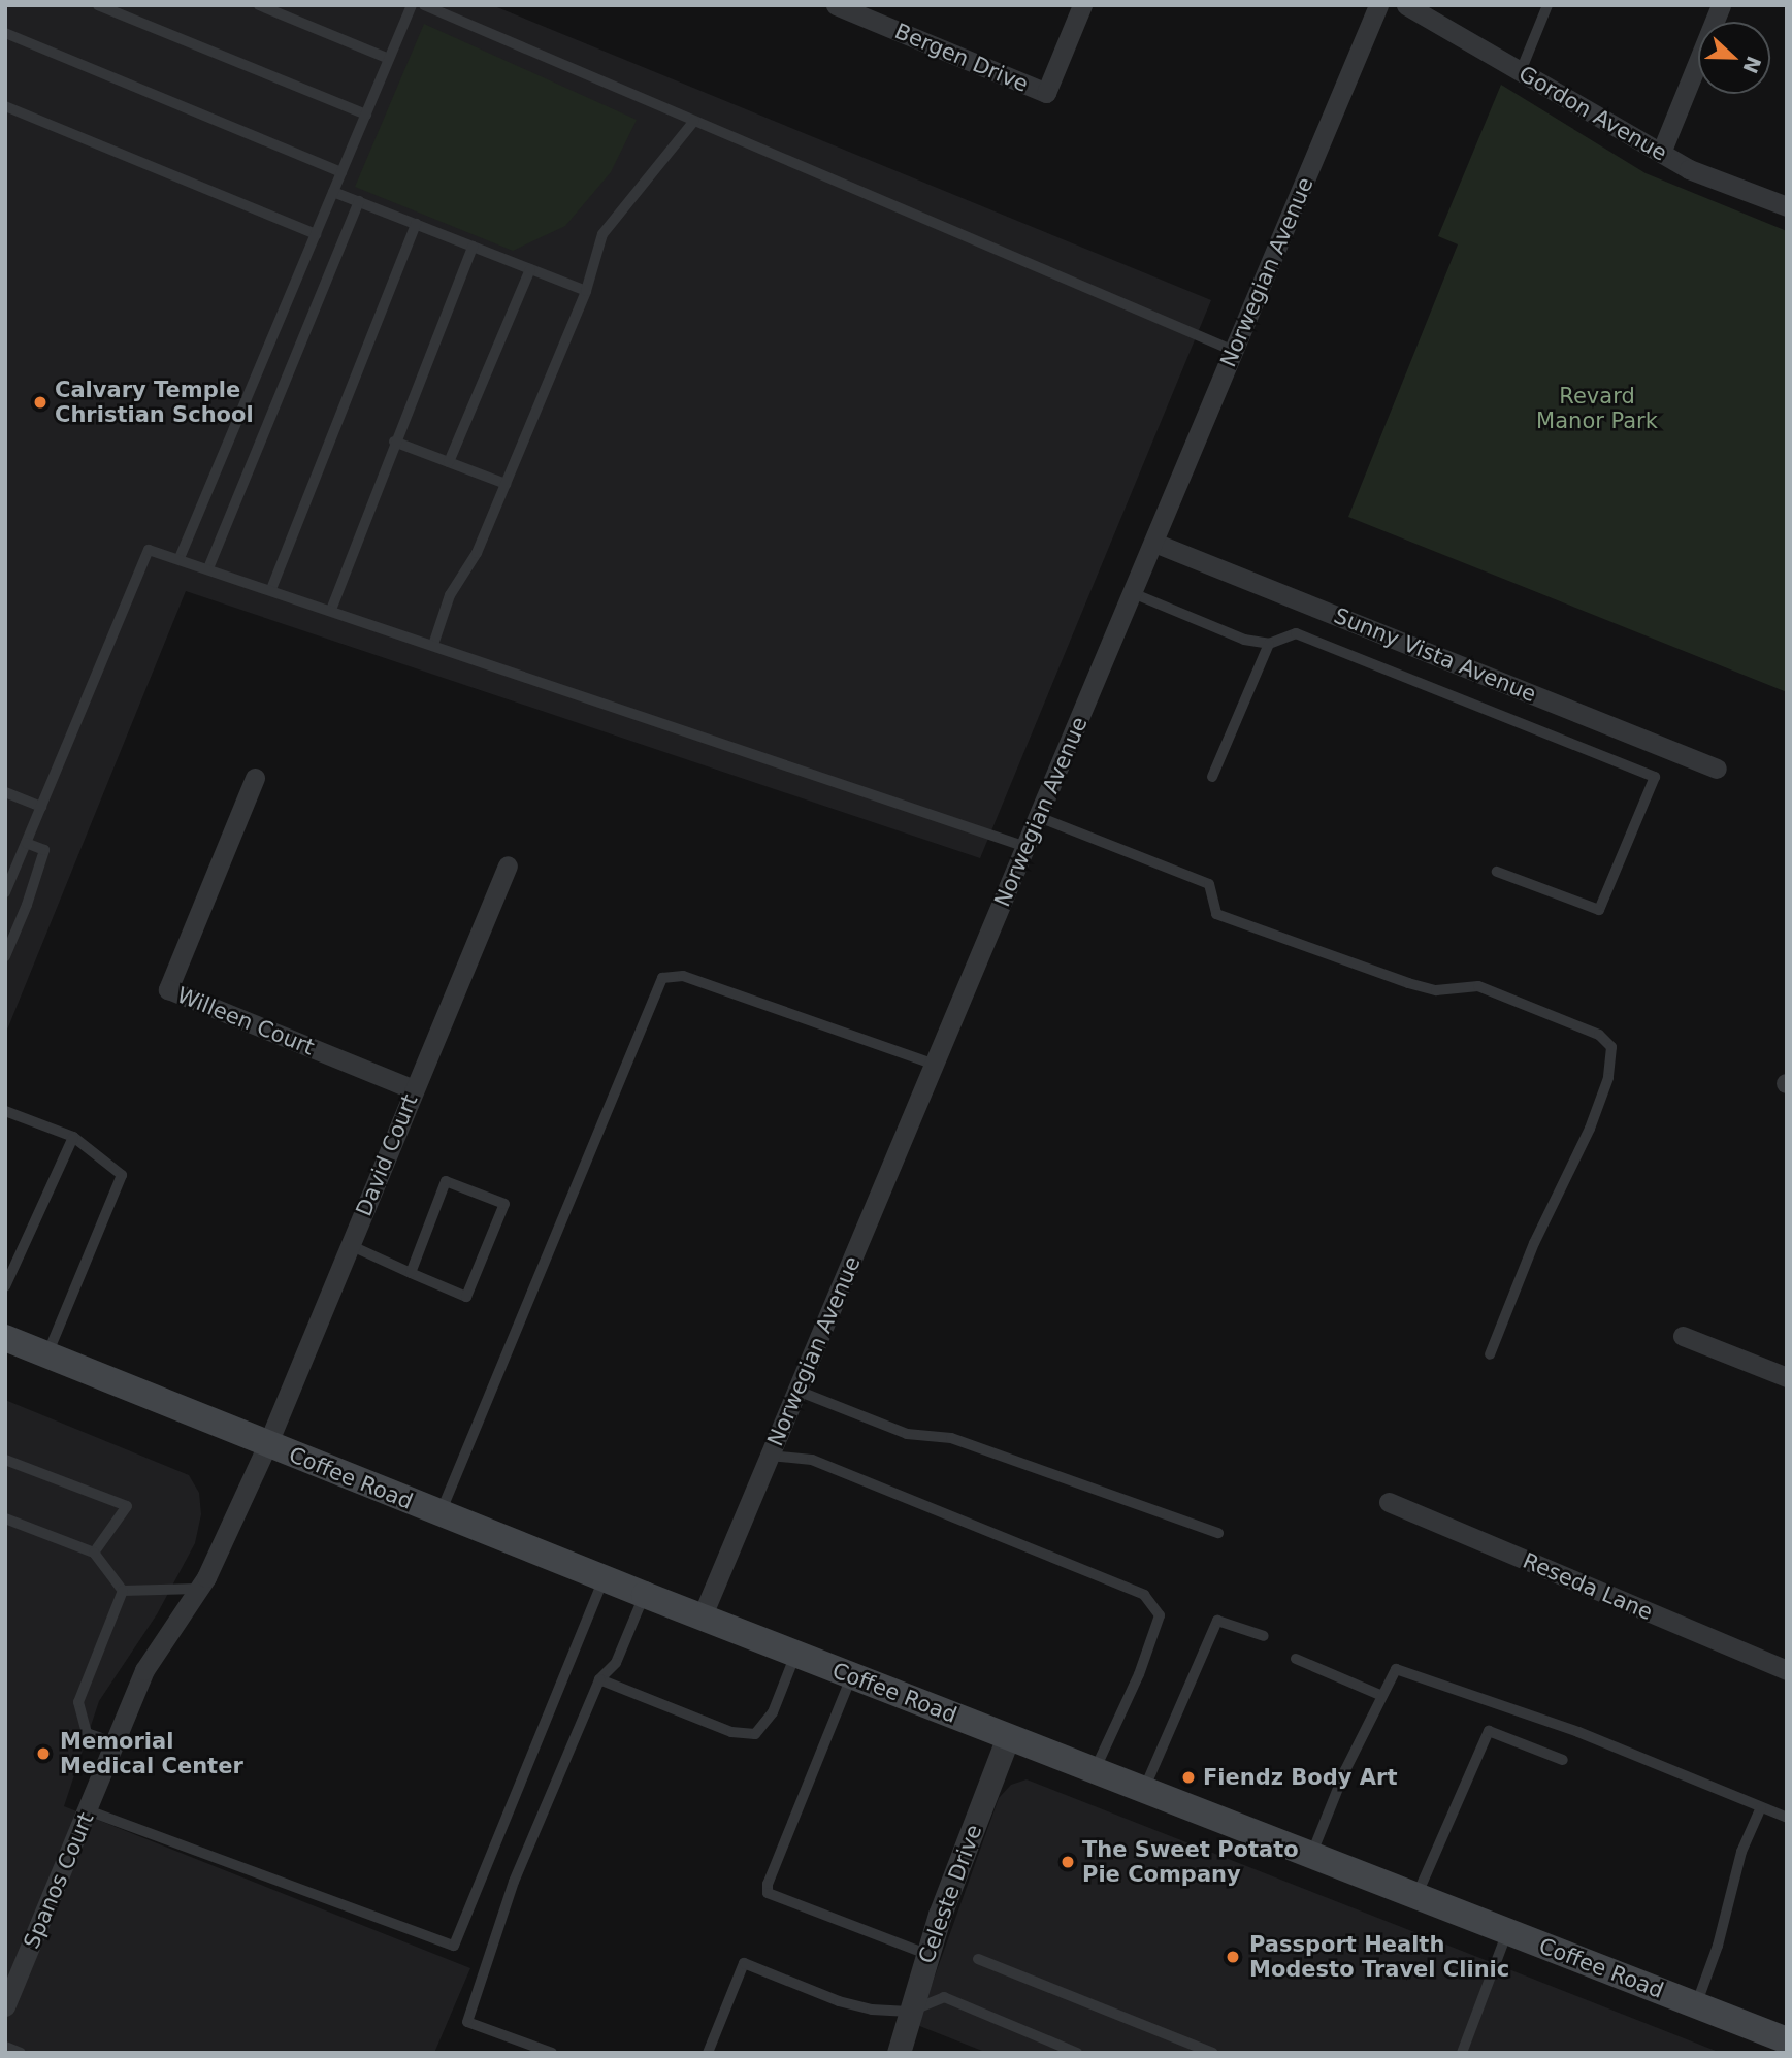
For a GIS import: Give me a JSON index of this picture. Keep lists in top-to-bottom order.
{
  "streets": {
    "main road": ["Coffee Road"],
    "street": [
      "Bergen Drive",
      "Gordon Avenue",
      "Norwegian Avenue",
      "Sunny Vista Avenue",
      "Willeen Court",
      "David Court",
      "Reseda Lane",
      "Spanos Court",
      "Celeste Drive"
    ]
  },
  "crossings": [
    ["Norwegian Avenue", "Sunny Vista Avenue"],
    ["Norwegian Avenue", "Coffee Road"],
    ["Willeen Court", "David Court"],
    ["David Court", "Coffee Road"],
    ["David Court", "Spanos Court"],
    ["Coffee Road", "Spanos Court"],
    ["Coffee Road", "Celeste Drive"]
  ],
  "parks": ["Revard Manor Park"],
  "places": [
    "Calvary Temple Christian School",
    "Memorial Medical Center",
    "Fiendz Body Art",
    "The Sweet Potato Pie Company",
    "Passport Health Modesto Travel Clinic"
  ],
  "north": "right"
}
